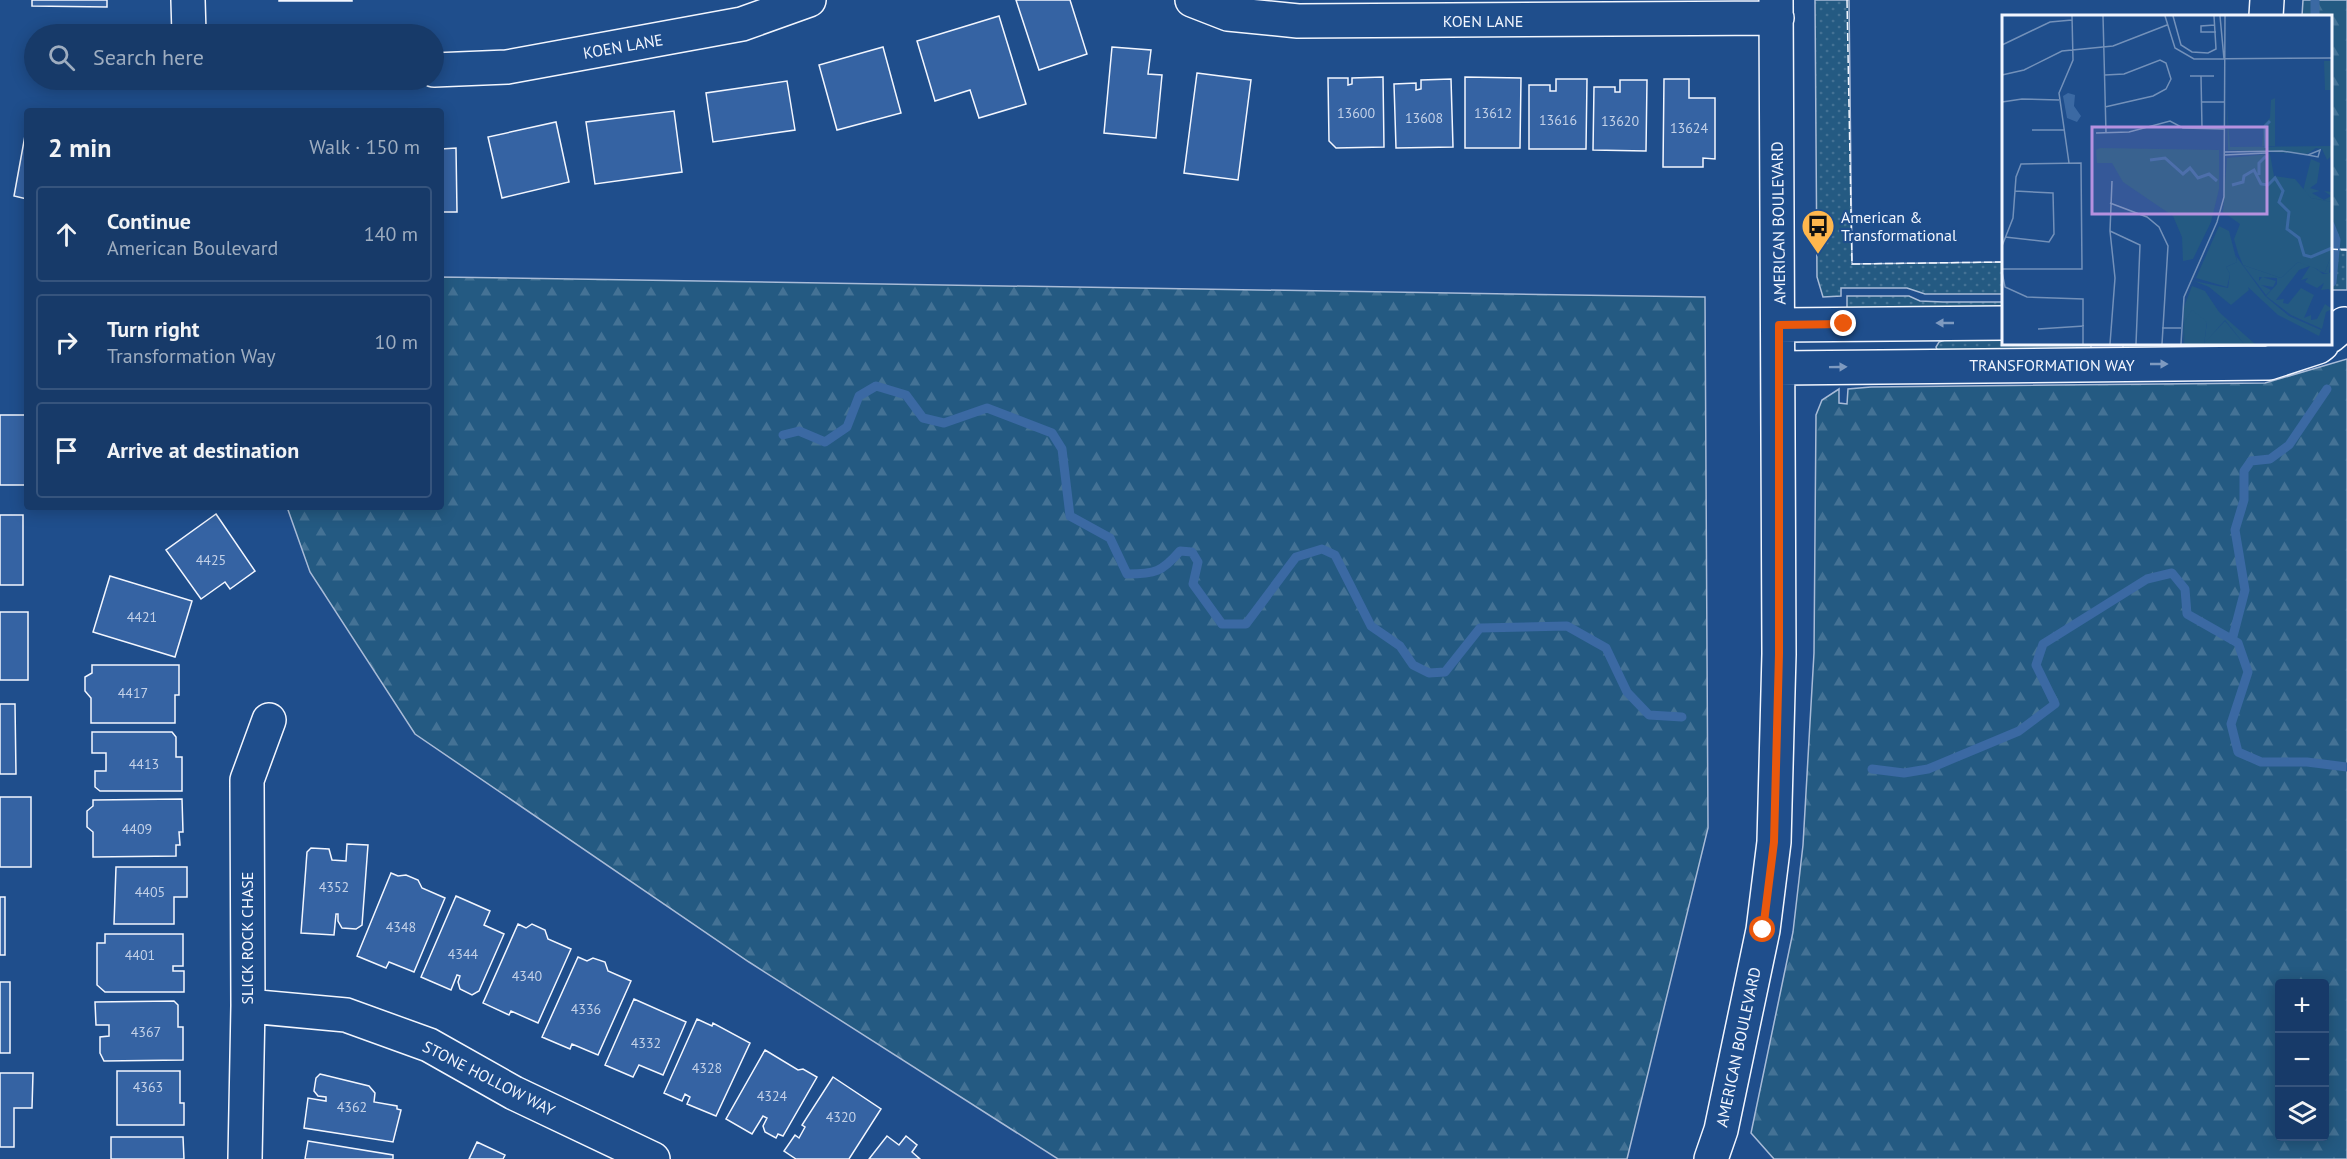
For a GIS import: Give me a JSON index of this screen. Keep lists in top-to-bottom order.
{
  "streets": {
    "street": [
      "KOEN LANE",
      "AMERICAN BOULEVARD",
      "TRANSFORMATION WAY",
      "SLICK ROCK CHASE",
      "STONE HOLLOW WAY"
    ]
  },
  "crossings": [
    ["KOEN LANE", "AMERICAN BOULEVARD"],
    ["AMERICAN BOULEVARD", "TRANSFORMATION WAY"],
    ["SLICK ROCK CHASE", "STONE HOLLOW WAY"]
  ],
  "places": {
    "bus stop": ["American & Transformational"]
  },
  "house_numbers": [
    "13600",
    "13612",
    "13608",
    "13616",
    "13620",
    "13624",
    "4425",
    "4421",
    "4417",
    "4413",
    "4409",
    "4352",
    "4405",
    "4348",
    "4344",
    "4401",
    "4340",
    "4336",
    "4367",
    "4332",
    "4328",
    "4363",
    "4324",
    "4362",
    "4320"
  ],
  "page": {
    "search": "Search here",
    "heading": ["2 min", "Walk · 150 m"],
    "list": [
      ["Continue", "American Boulevard", "140 m"],
      ["Turn right", "Transformation Way", "10 m"],
      "Arrive at destination"
    ],
    "map_buttons": ["+", "−"]
  }
}
